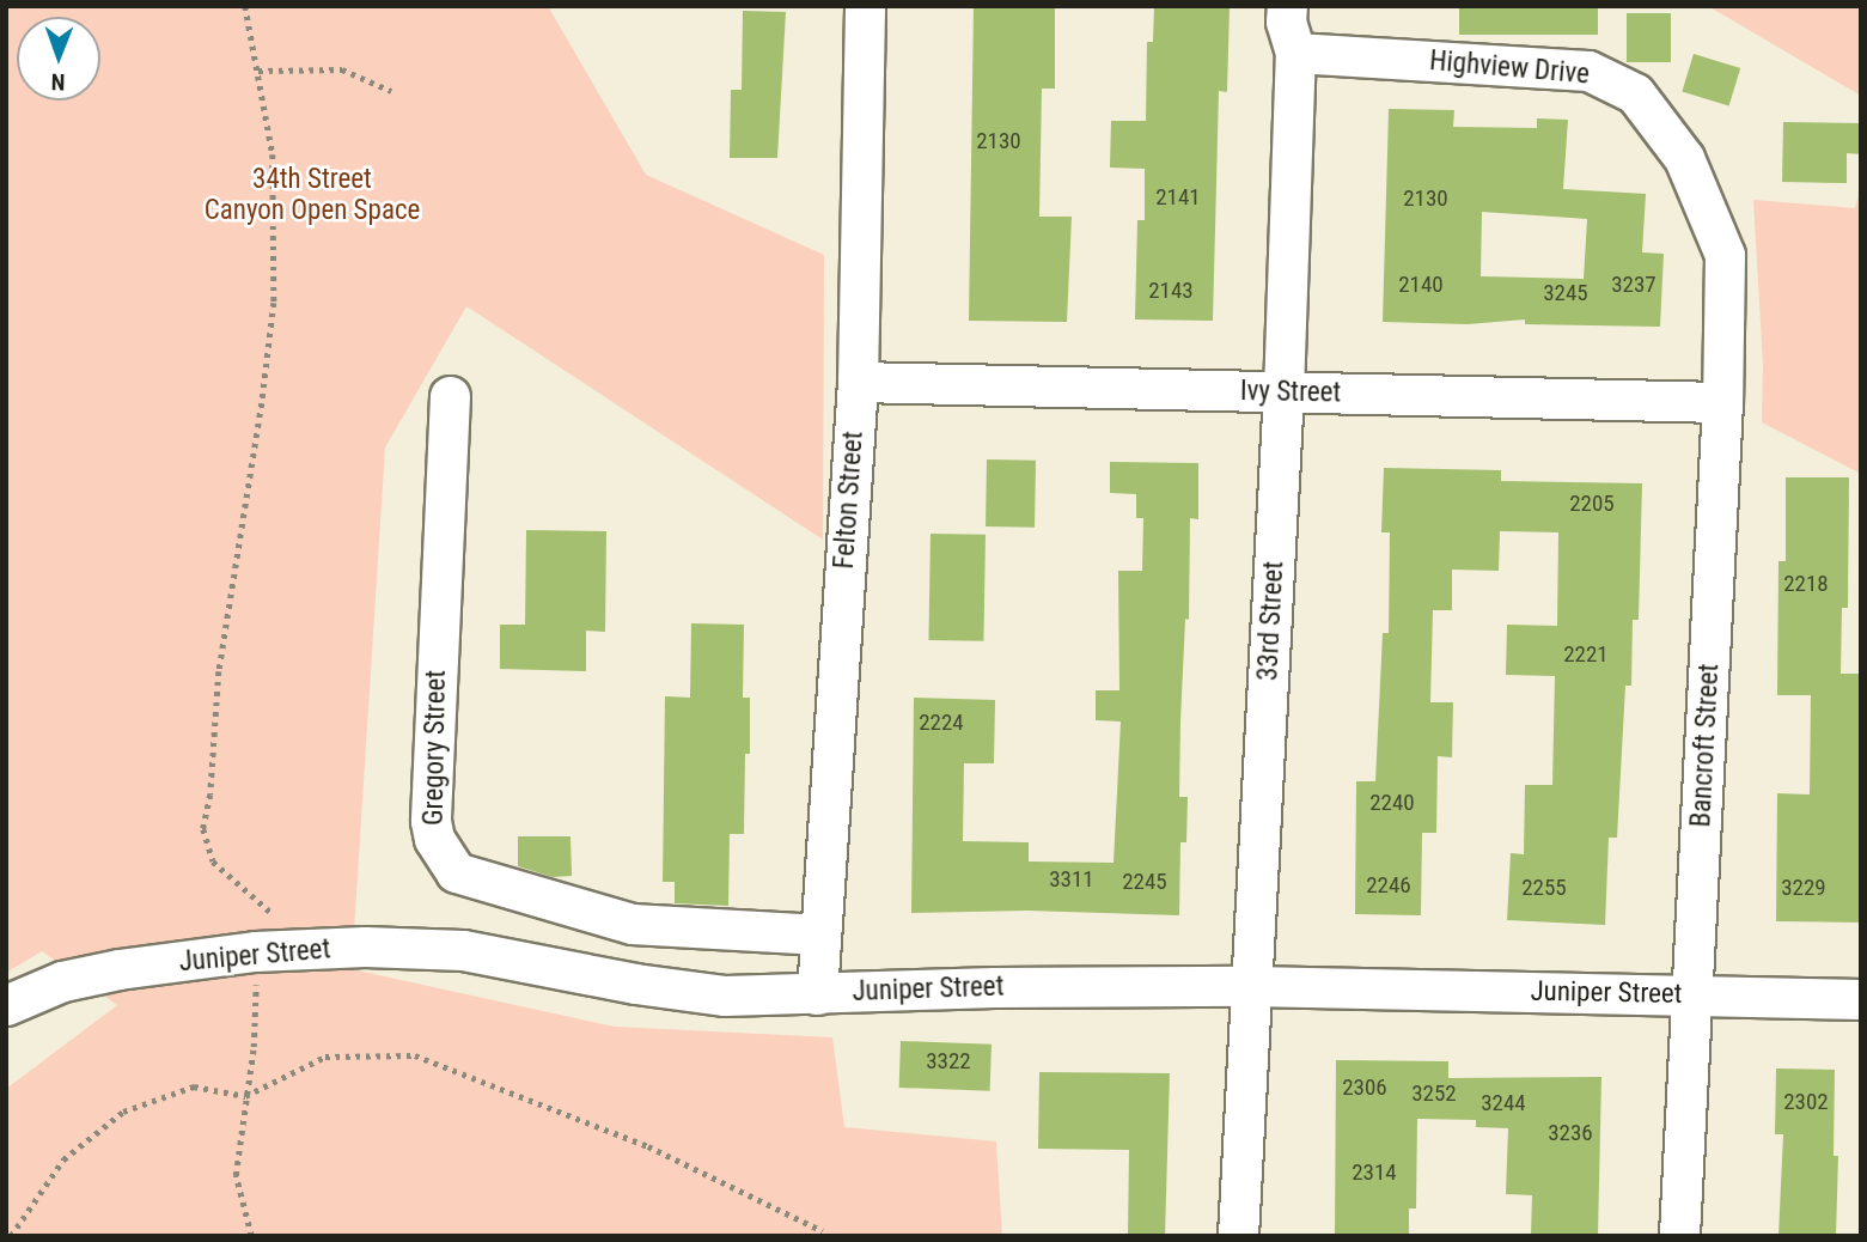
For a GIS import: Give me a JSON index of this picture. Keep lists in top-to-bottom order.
{
  "streets": {
    "street": [
      "Highview Drive",
      "Ivy Street",
      "Felton Street",
      "33rd Street",
      "Bancroft Street",
      "Gregory Street",
      "Juniper Street"
    ]
  },
  "crossings": [
    ["Highview Drive", "33rd Street"],
    ["Highview Drive", "Bancroft Street"],
    ["Ivy Street", "Felton Street"],
    ["Ivy Street", "33rd Street"],
    ["Ivy Street", "Bancroft Street"],
    ["Felton Street", "Gregory Street"],
    ["Felton Street", "Juniper Street"],
    ["33rd Street", "Juniper Street"],
    ["Bancroft Street", "Juniper Street"]
  ],
  "parks": ["34th Street Canyon Open Space"],
  "house_numbers": [
    "2130",
    "2141",
    "2130",
    "2140",
    "3237",
    "2143",
    "3245",
    "2205",
    "2218",
    "2221",
    "2224",
    "2240",
    "3311",
    "2245",
    "2246",
    "2255",
    "3229",
    "3322",
    "2306",
    "3252",
    "2302",
    "3244",
    "3236",
    "2314"
  ],
  "north": "bottom"
}
